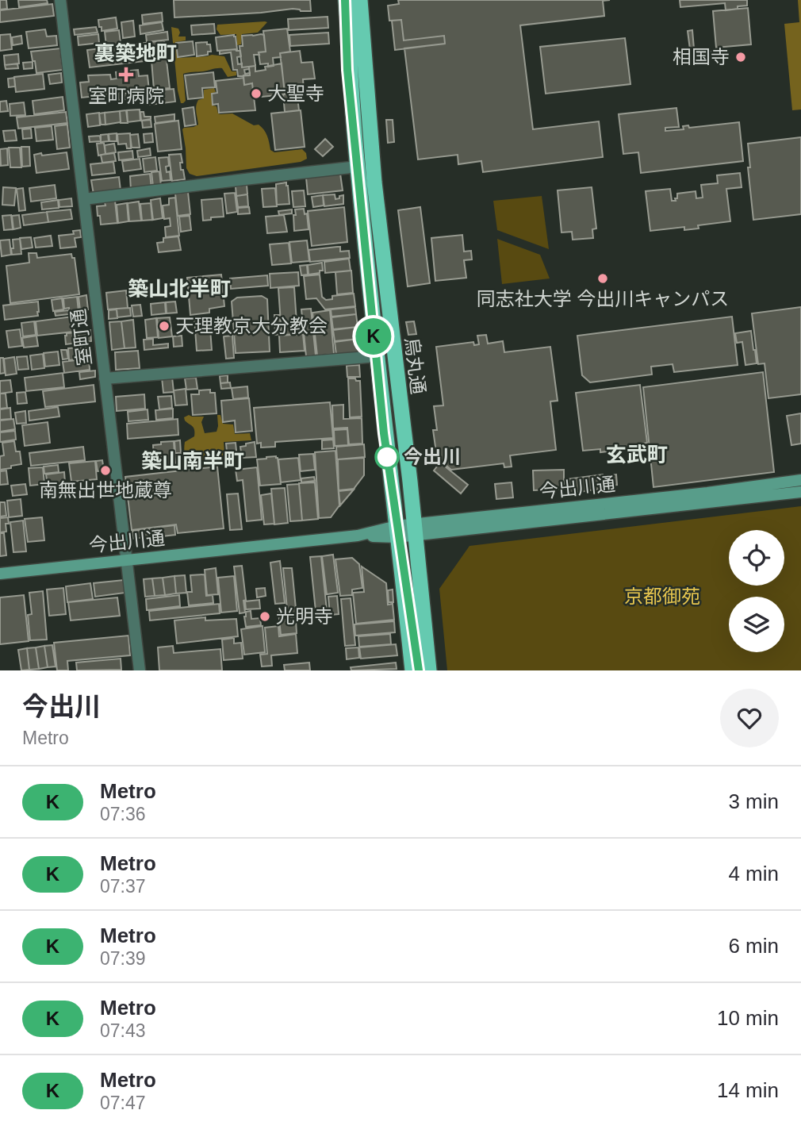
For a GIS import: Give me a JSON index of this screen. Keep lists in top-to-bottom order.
{
  "streets": {
    "highway": ["烏丸通"],
    "main road": ["今出川通"],
    "street": ["室町通"]
  },
  "crossings": [
    ["室町通", "今出川通"],
    ["烏丸通", "今出川通"]
  ],
  "districts": [
    "裏築地町",
    "築山北半町",
    "玄武町",
    "築山南半町"
  ],
  "parks": ["京都御苑"],
  "places": {
    "other": [
      "相国寺",
      "大聖寺",
      "同志社大学 今出川キャンパス",
      "天理教京大分教会",
      "今出川",
      "南無出世地蔵尊",
      "光明寺"
    ],
    "health": ["室町病院"]
  },
  "lines": ["metro line K"],
  "page": {
    "on_map": "K",
    "heading": ["今出川", "Metro"],
    "list": [
      {
        "mark": "K",
        "name": "Metro",
        "note": "07:36",
        "value": "3 min"
      },
      {
        "mark": "K",
        "name": "Metro",
        "note": "07:37",
        "value": "4 min"
      },
      {
        "mark": "K",
        "name": "Metro",
        "note": "07:39",
        "value": "6 min"
      },
      {
        "mark": "K",
        "name": "Metro",
        "note": "07:43",
        "value": "10 min"
      },
      {
        "mark": "K",
        "name": "Metro",
        "note": "07:47",
        "value": "14 min"
      }
    ]
  }
}
